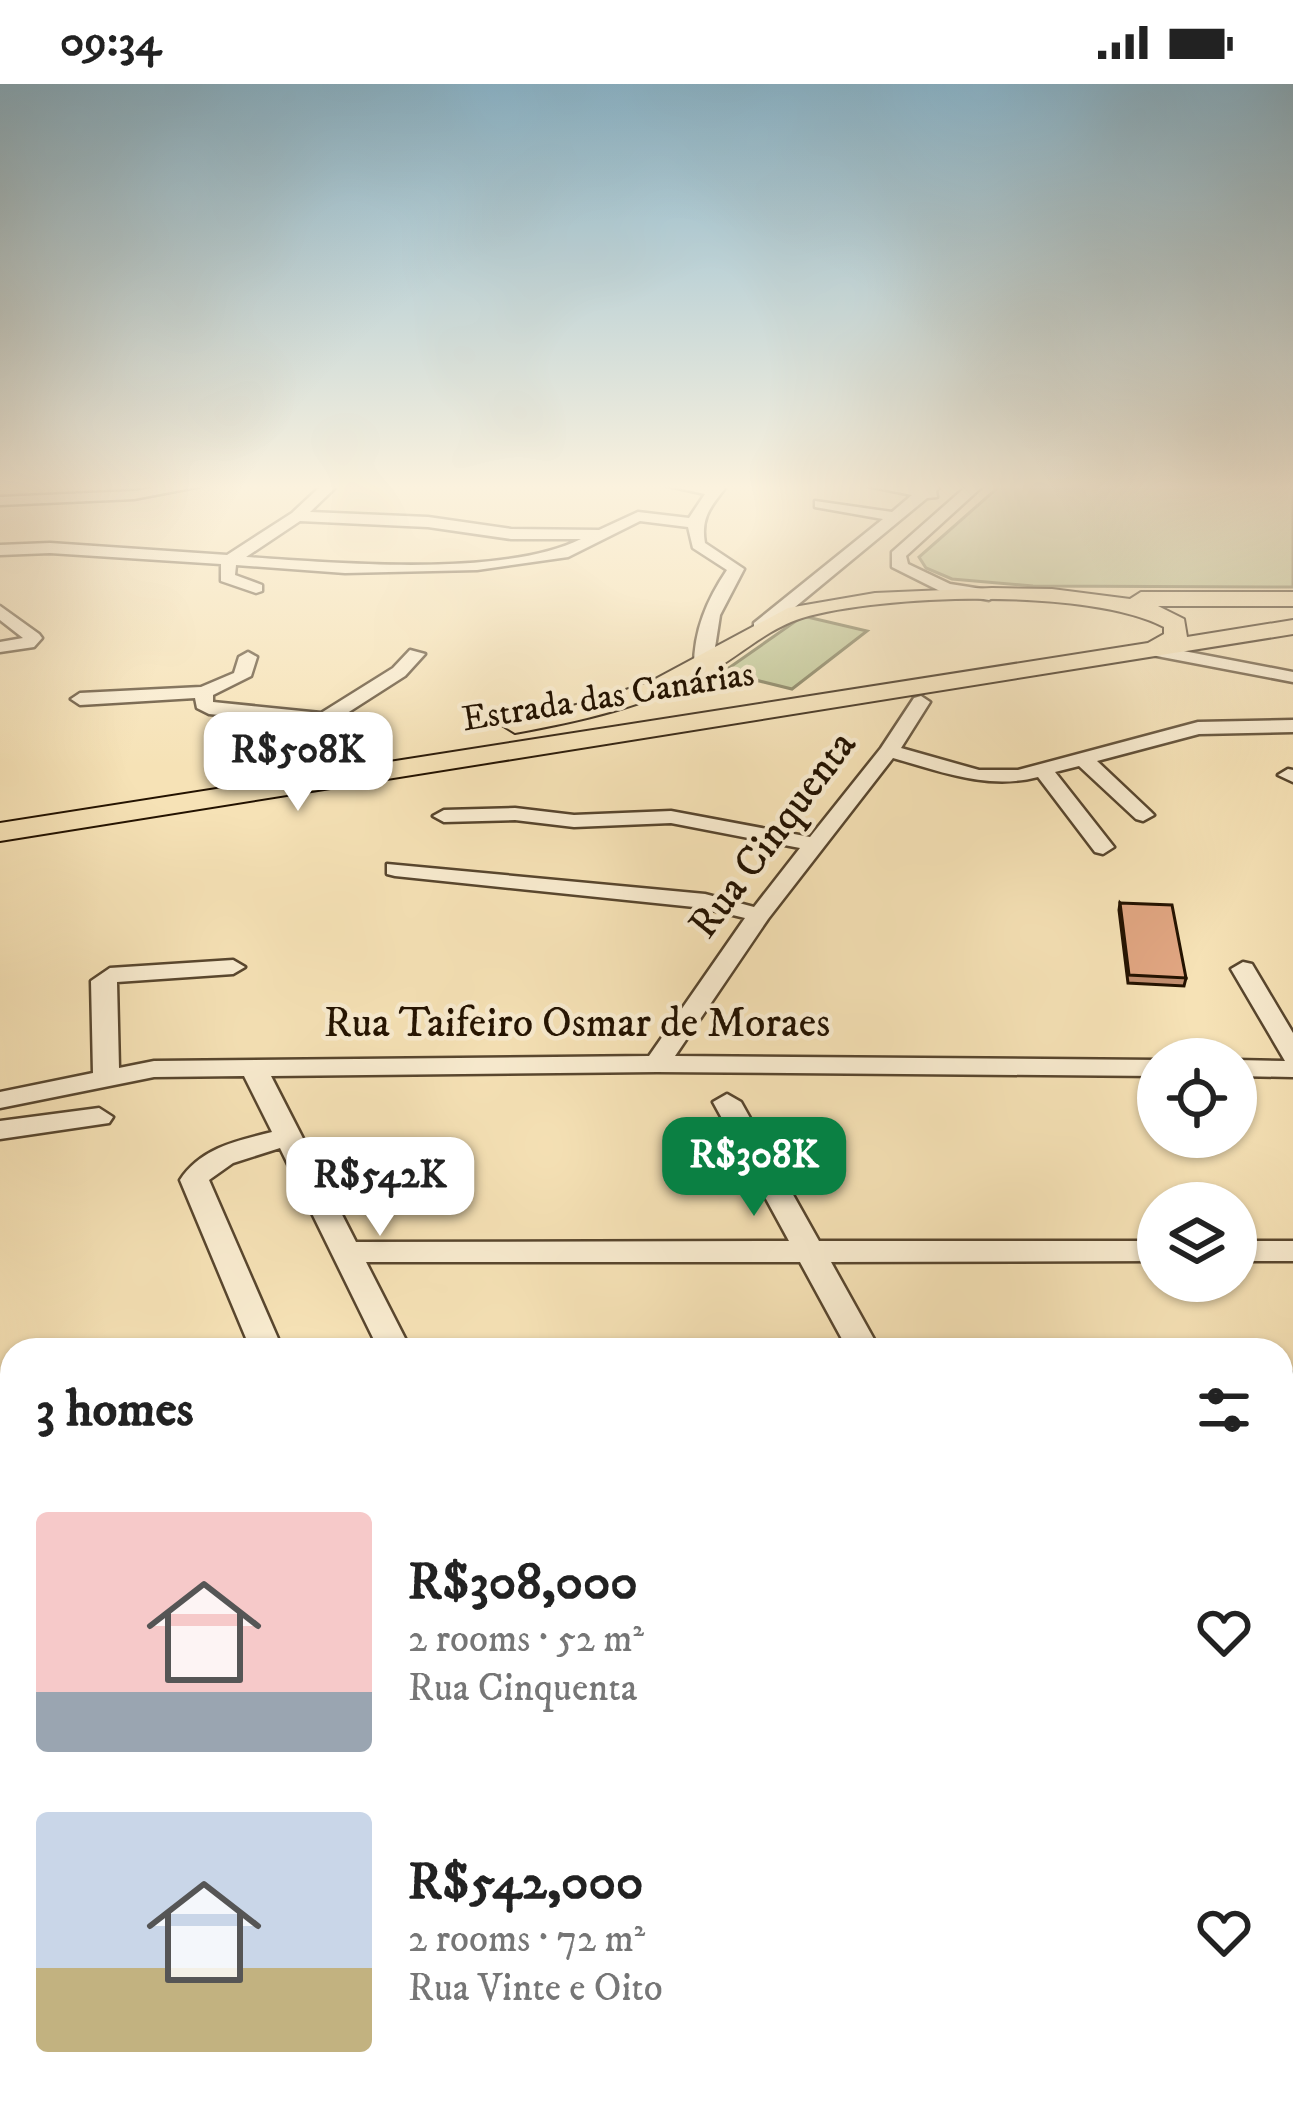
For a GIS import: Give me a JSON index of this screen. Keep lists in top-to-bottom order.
{
  "streets": {
    "main road": ["Estrada das Canárias"],
    "street": ["Rua Cinquenta", "Rua Taifeiro Osmar de Moraes"]
  },
  "crossings": [
    ["Rua Cinquenta", "Rua Taifeiro Osmar de Moraes"]
  ],
  "page": {
    "status": "09:34",
    "price": ["R$508K", "R$308K", "R$542K"],
    "heading": "3 homes",
    "list": [
      {
        "name": "R$308,000",
        "note": "2 rooms · 52 m² · Rua Cinquenta"
      },
      {
        "name": "R$542,000",
        "note": "2 rooms · 72 m² · Rua Vinte e Oito"
      }
    ]
  }
}
